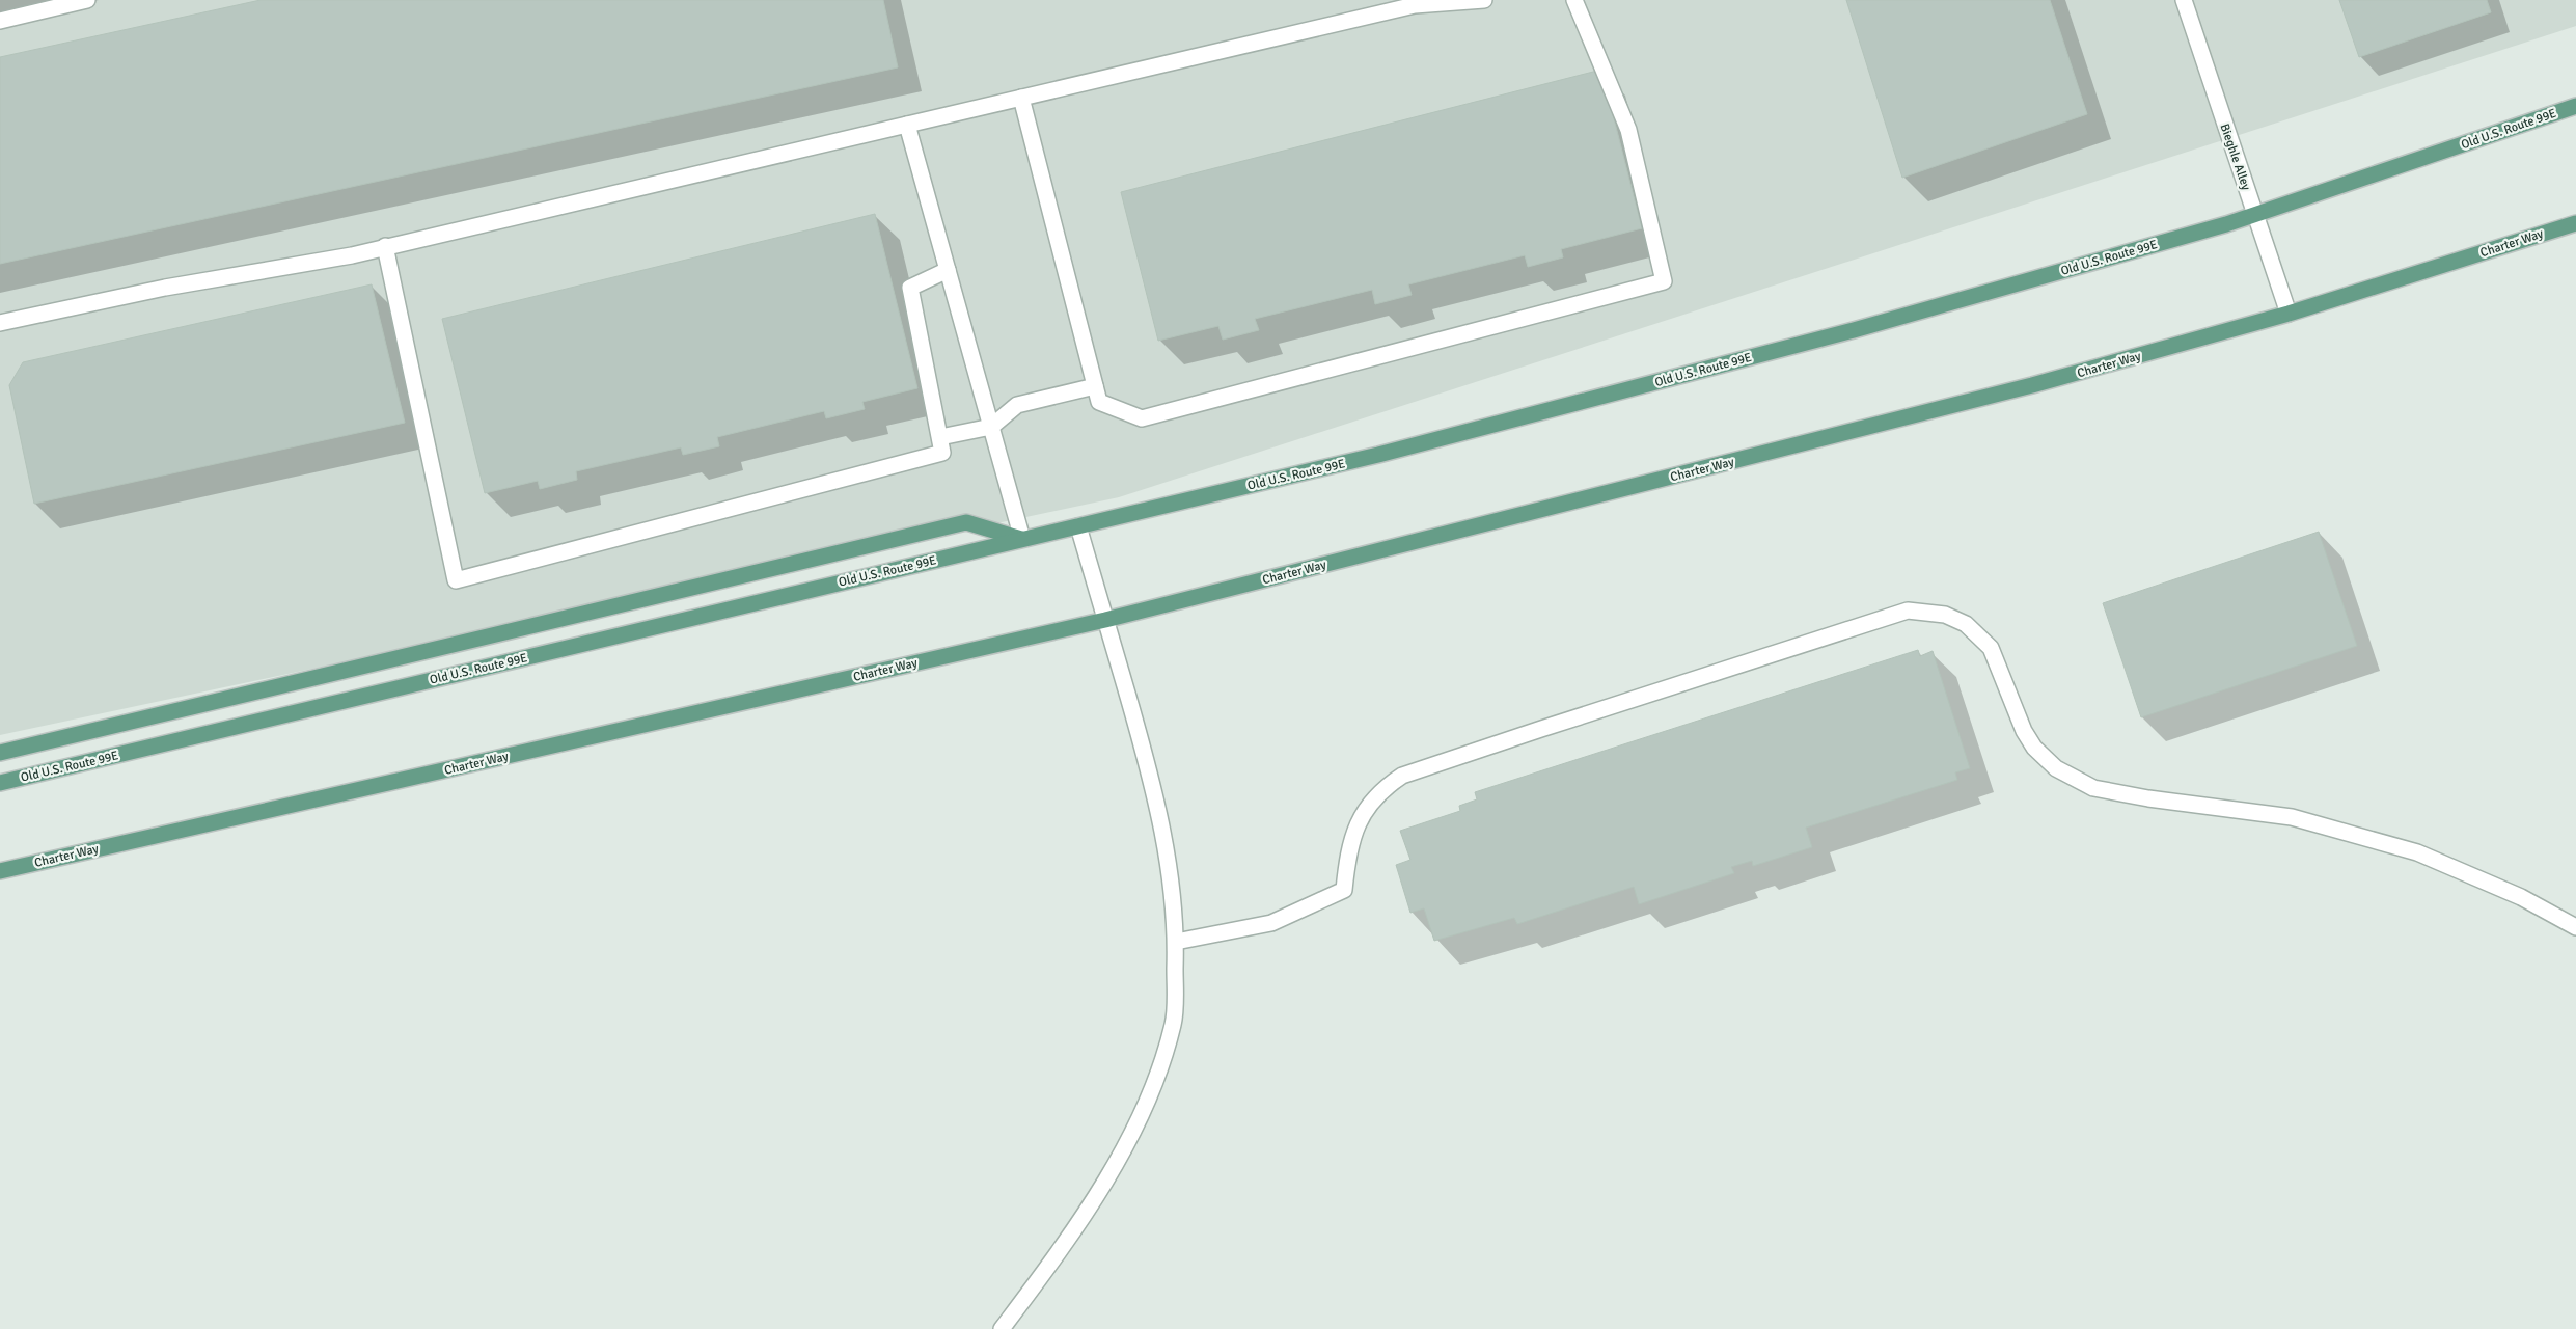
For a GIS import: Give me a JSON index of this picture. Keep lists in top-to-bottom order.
{
  "streets": {
    "main road": ["Old U.S. Route 99E", "Charter Way"],
    "street": ["Bieghle Alley"]
  },
  "crossings": [
    ["Old U.S. Route 99E", "Bieghle Alley"],
    ["Bieghle Alley", "Charter Way"]
  ]
}
